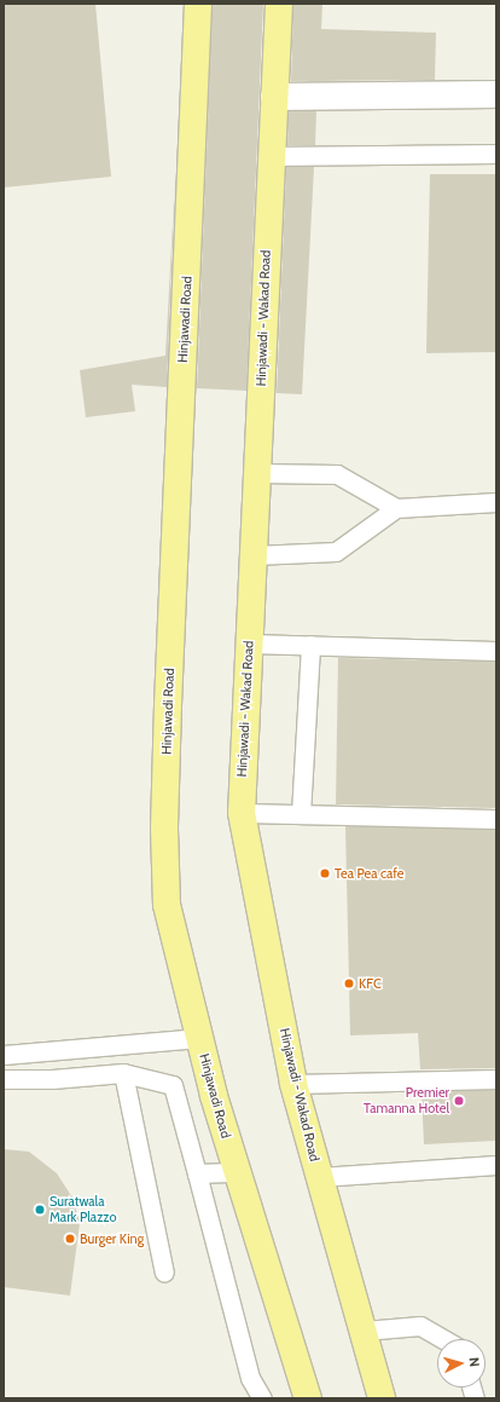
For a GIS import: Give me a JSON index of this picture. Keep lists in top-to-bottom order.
{
  "streets": {
    "main road": ["Hinjawadi - Wakad Road", "Hinjawadi Road"]
  },
  "places": [
    "Tea Pea cafe",
    "KFC",
    "Premier Tamanna Hotel",
    "Suratwala Mark Plazzo",
    "Burger King"
  ],
  "north": "right"
}
